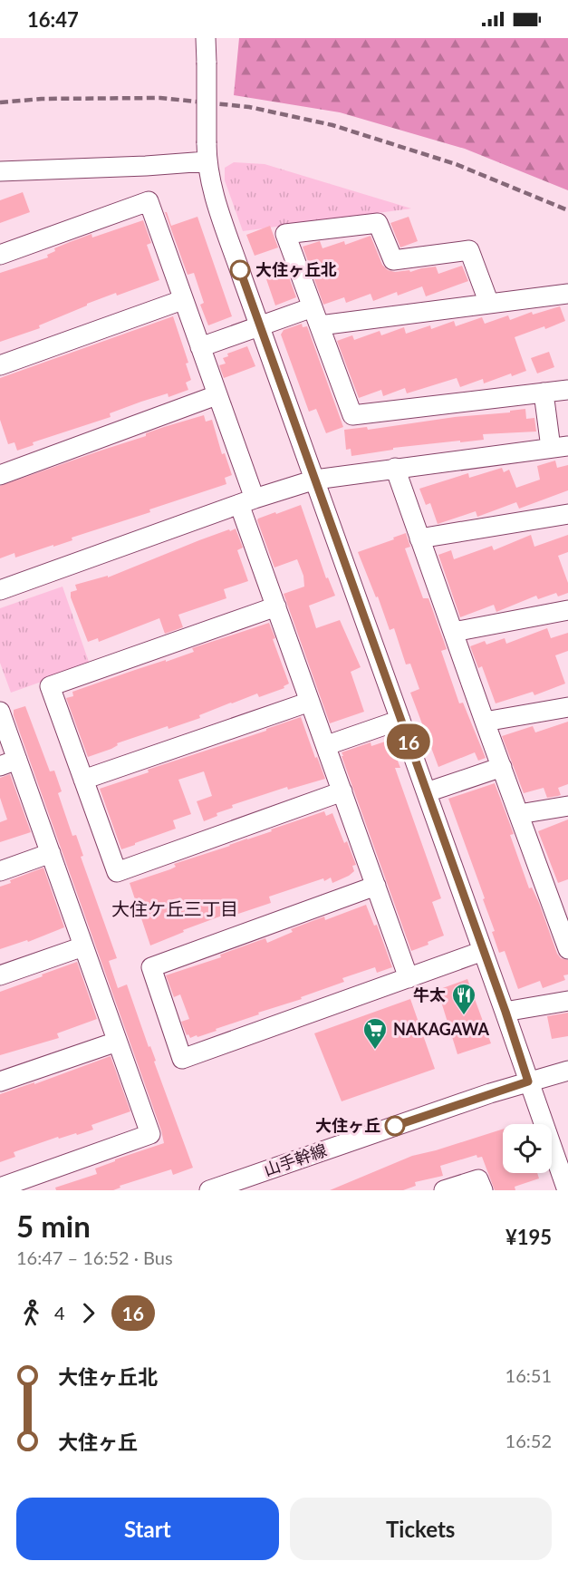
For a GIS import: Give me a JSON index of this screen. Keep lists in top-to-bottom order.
{
  "streets": {
    "street": ["山手幹線"]
  },
  "districts": ["大住ケ丘三丁目"],
  "places": {
    "other": ["大住ヶ丘北", "大住ヶ丘"],
    "restaurant": ["牛太"],
    "supermarket": ["NAKAGAWA"]
  },
  "lines": ["bus line 16"],
  "page": {
    "status": "16:47",
    "on_map": "16",
    "heading": ["5 min", "16:47 – 16:52 · Bus", "¥195"],
    "legs": ["4", "16"],
    "list": [
      {
        "name": "大住ヶ丘北",
        "value": "16:51"
      },
      {
        "name": "大住ヶ丘",
        "value": "16:52"
      }
    ],
    "buttons": ["Start", "Tickets"]
  }
}
